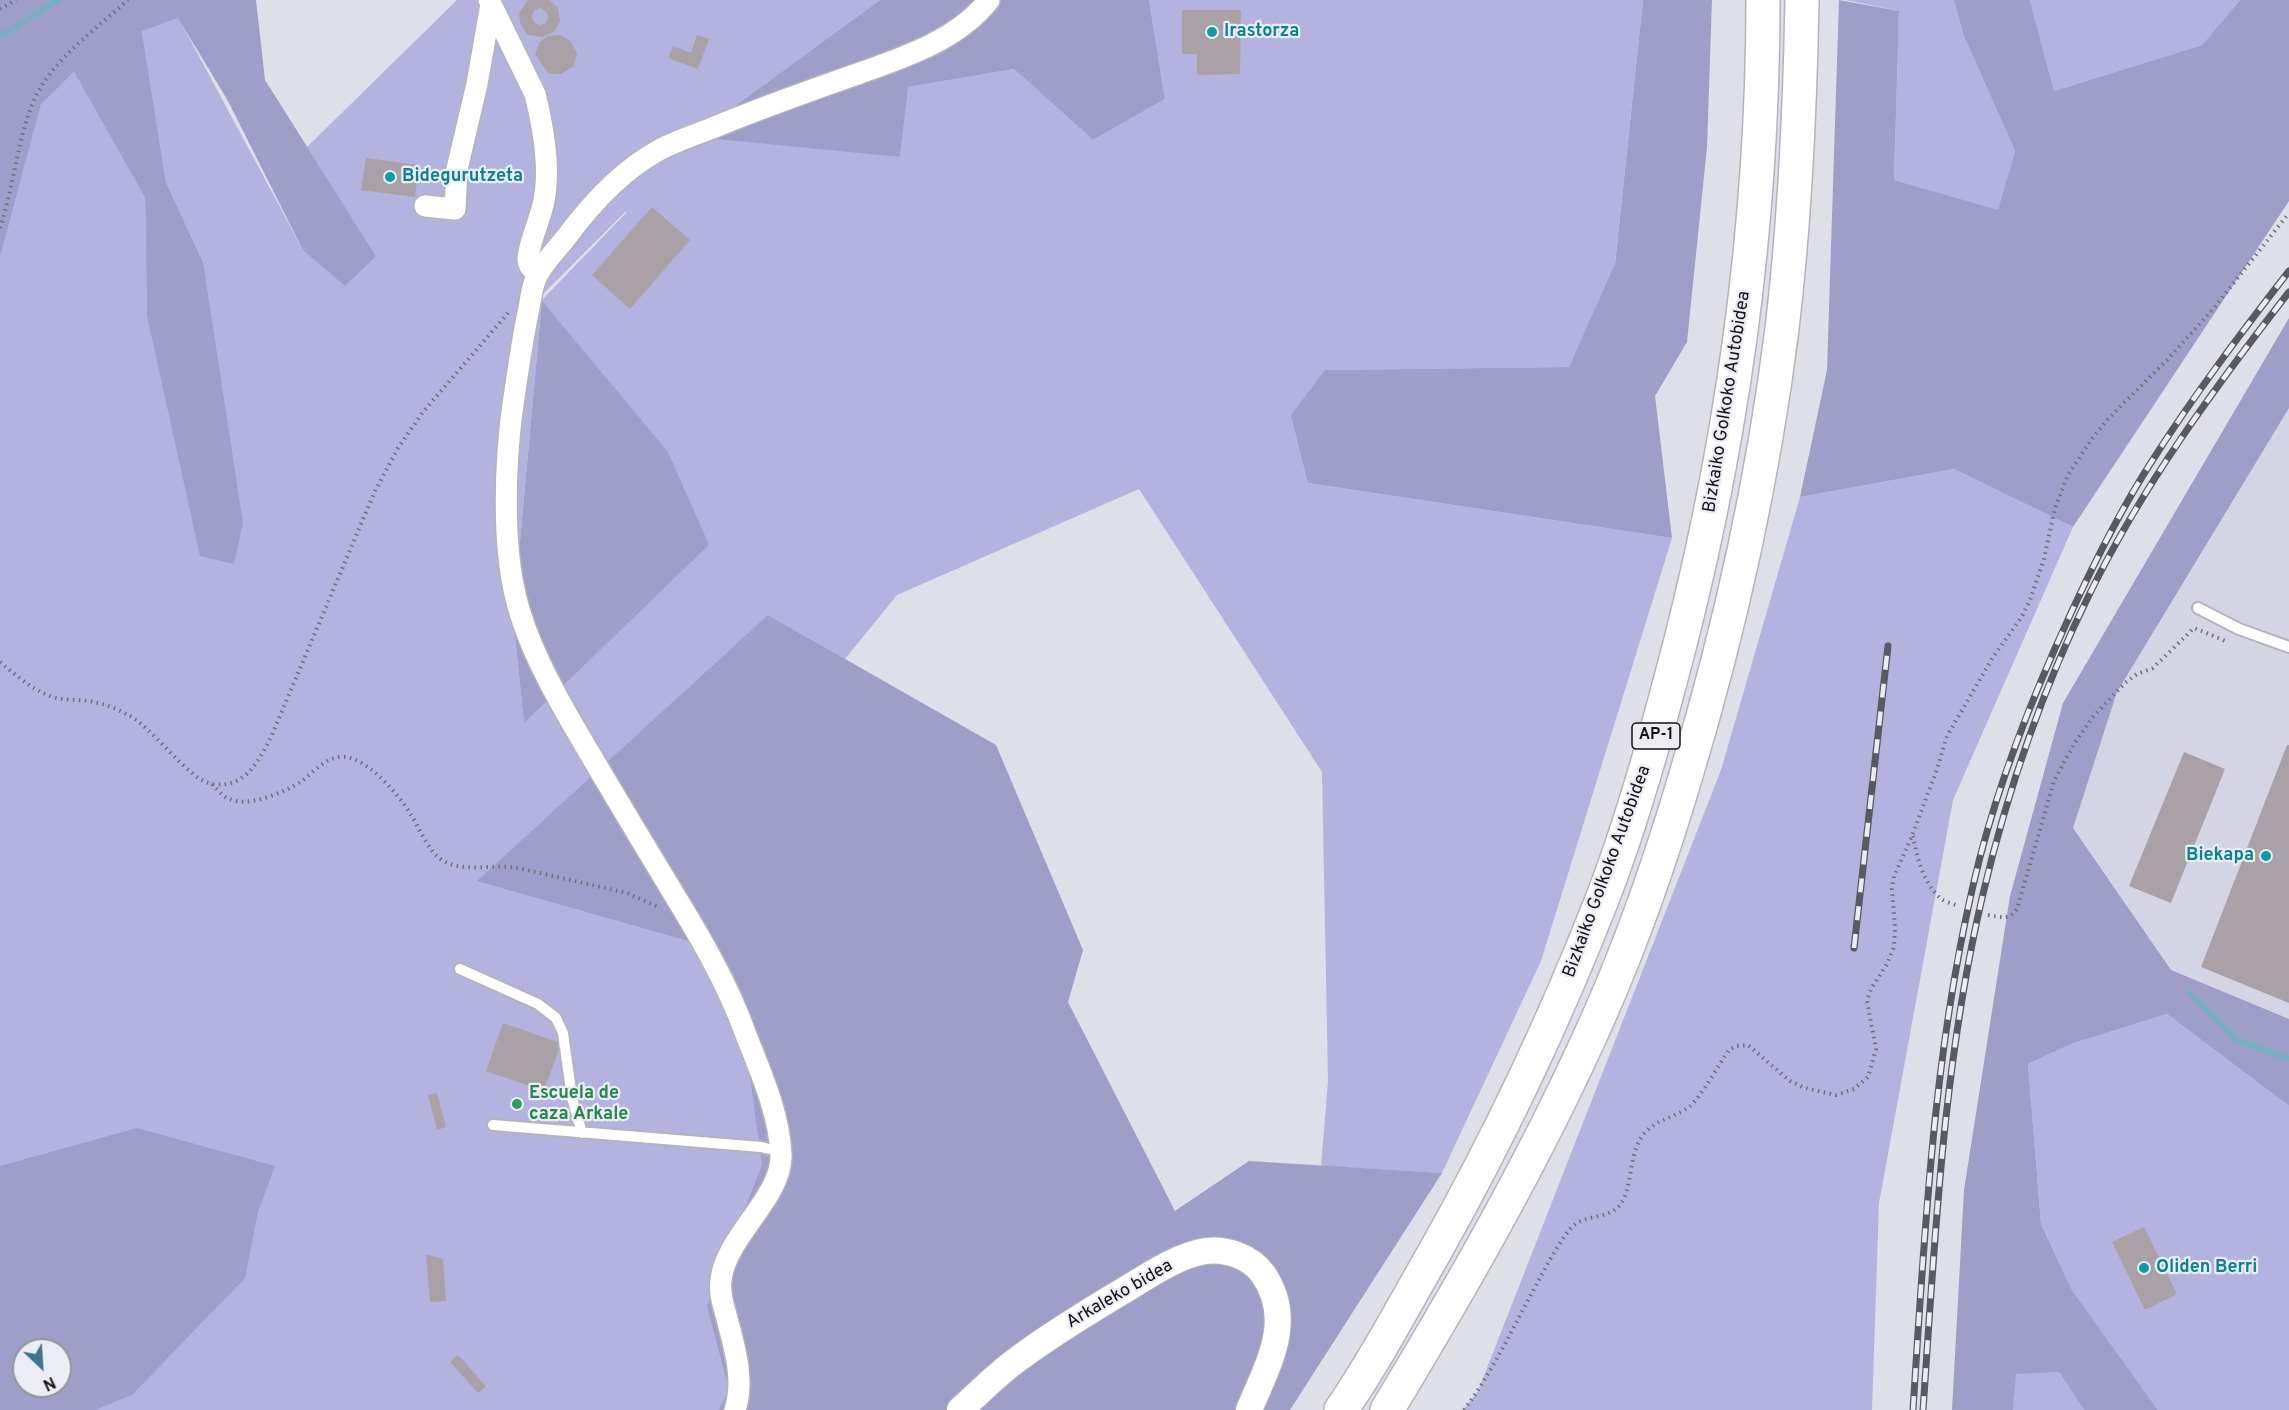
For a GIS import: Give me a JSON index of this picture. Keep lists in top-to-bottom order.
{
  "streets": {
    "highway": ["Bizkaiko Golkoko Autobidea", "AP-1"],
    "street": ["Arkaleko bidea"]
  },
  "places": [
    "Irastorza",
    "Bidegurutzeta",
    "Biekapa",
    "Escuela de caza Arkale",
    "Oliden Berri"
  ],
  "north": "bottom right"
}
